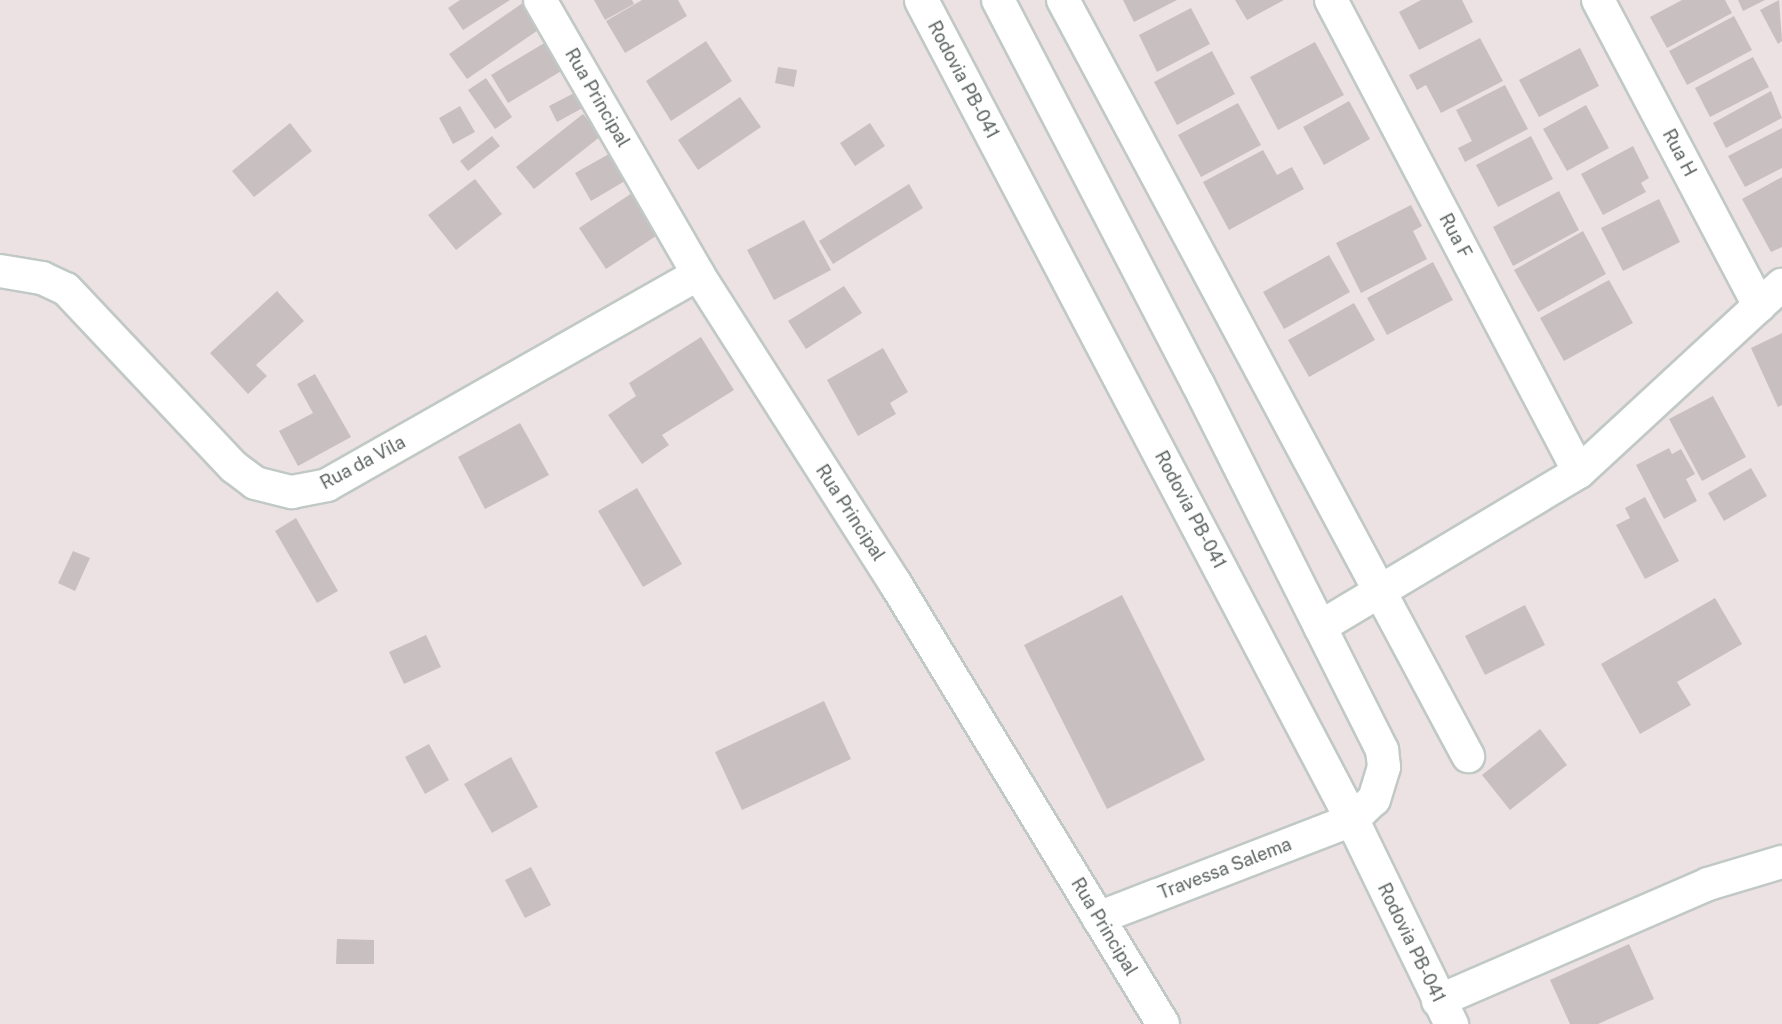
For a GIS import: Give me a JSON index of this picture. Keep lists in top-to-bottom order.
{
  "streets": {
    "main road": ["Rodovia PB-041"],
    "street": [
      "Rua Principal",
      "Rua H",
      "Rua F",
      "Rua da Vila",
      "Travessa Salema"
    ]
  },
  "crossings": [
    ["Rodovia PB-041", "Travessa Salema"],
    ["Rua Principal", "Rua da Vila"],
    ["Rua Principal", "Travessa Salema"]
  ]
}
